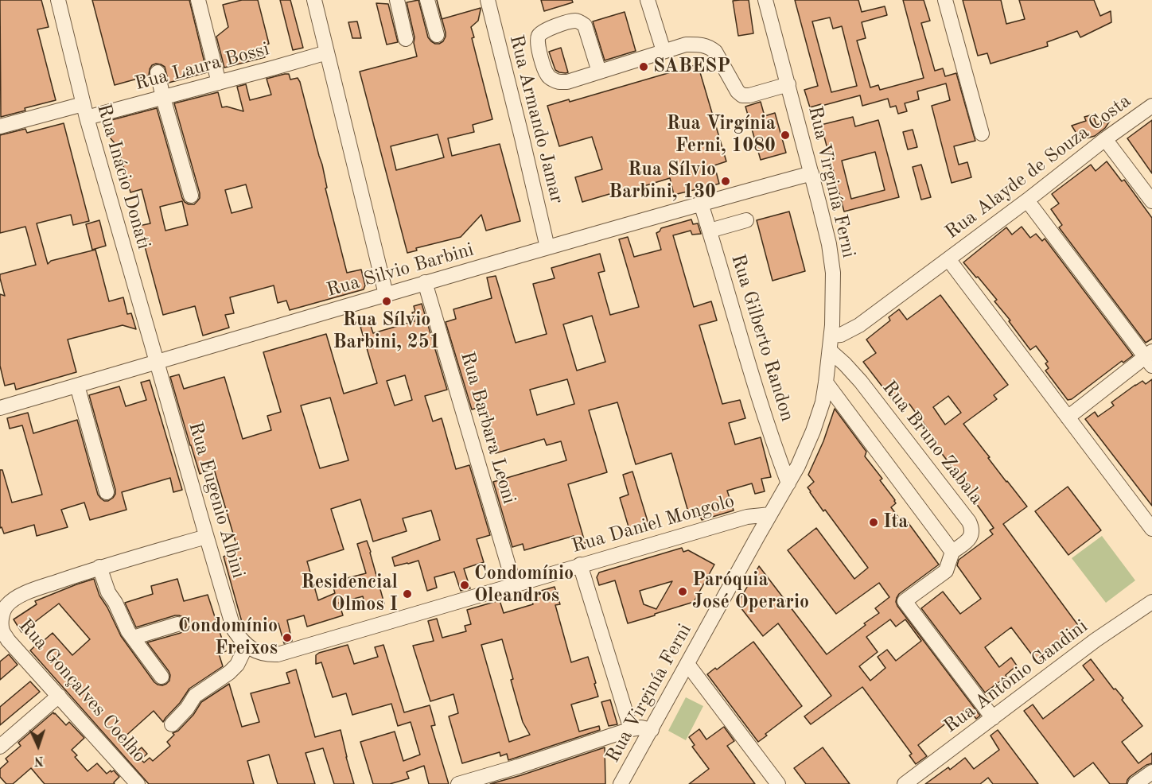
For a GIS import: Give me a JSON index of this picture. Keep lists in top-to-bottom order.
{
  "streets": {
    "street": [
      "Rua Laura Bossi",
      "Rua Armando Jamar",
      "Rua Alayde de Souza Costa",
      "Rua Inácio Donati",
      "Rua Virginía Ferni",
      "Rua Silvio Barbini",
      "Rua Gilberto Randon",
      "Rua Barbara Leoni",
      "Rua Bruno Zabala",
      "Rua Eugenio Albini",
      "Rua Daniel Mongolo",
      "Rua Antônio Gandini",
      "Rua Gonçalves Coelho"
    ]
  },
  "crossings": [
    ["Rua Laura Bossi", "Rua Inácio Donati"],
    ["Rua Armando Jamar", "Rua Silvio Barbini"],
    ["Rua Alayde de Souza Costa", "Rua Virginía Ferni"],
    ["Rua Inácio Donati", "Rua Silvio Barbini"],
    ["Rua Inácio Donati", "Rua Eugenio Albini"],
    ["Rua Virginía Ferni", "Rua Silvio Barbini"],
    ["Rua Virginía Ferni", "Rua Gilberto Randon"],
    ["Rua Virginía Ferni", "Rua Bruno Zabala"],
    ["Rua Virginía Ferni", "Rua Daniel Mongolo"],
    ["Rua Silvio Barbini", "Rua Gilberto Randon"],
    ["Rua Silvio Barbini", "Rua Barbara Leoni"],
    ["Rua Silvio Barbini", "Rua Eugenio Albini"],
    ["Rua Barbara Leoni", "Rua Daniel Mongolo"],
    ["Rua Eugenio Albini", "Rua Daniel Mongolo"]
  ],
  "places": [
    "SABESP",
    "Rua Virgínia Ferni, 1080",
    "Rua Sílvio Barbini, 130",
    "Rua Sílvio Barbini, 251",
    "Ita",
    "Condomínio Oleandros",
    "Paróquia José Operario",
    "Residencial Olmos I",
    "Condomínio Freixos"
  ],
  "north": "bottom"
}
